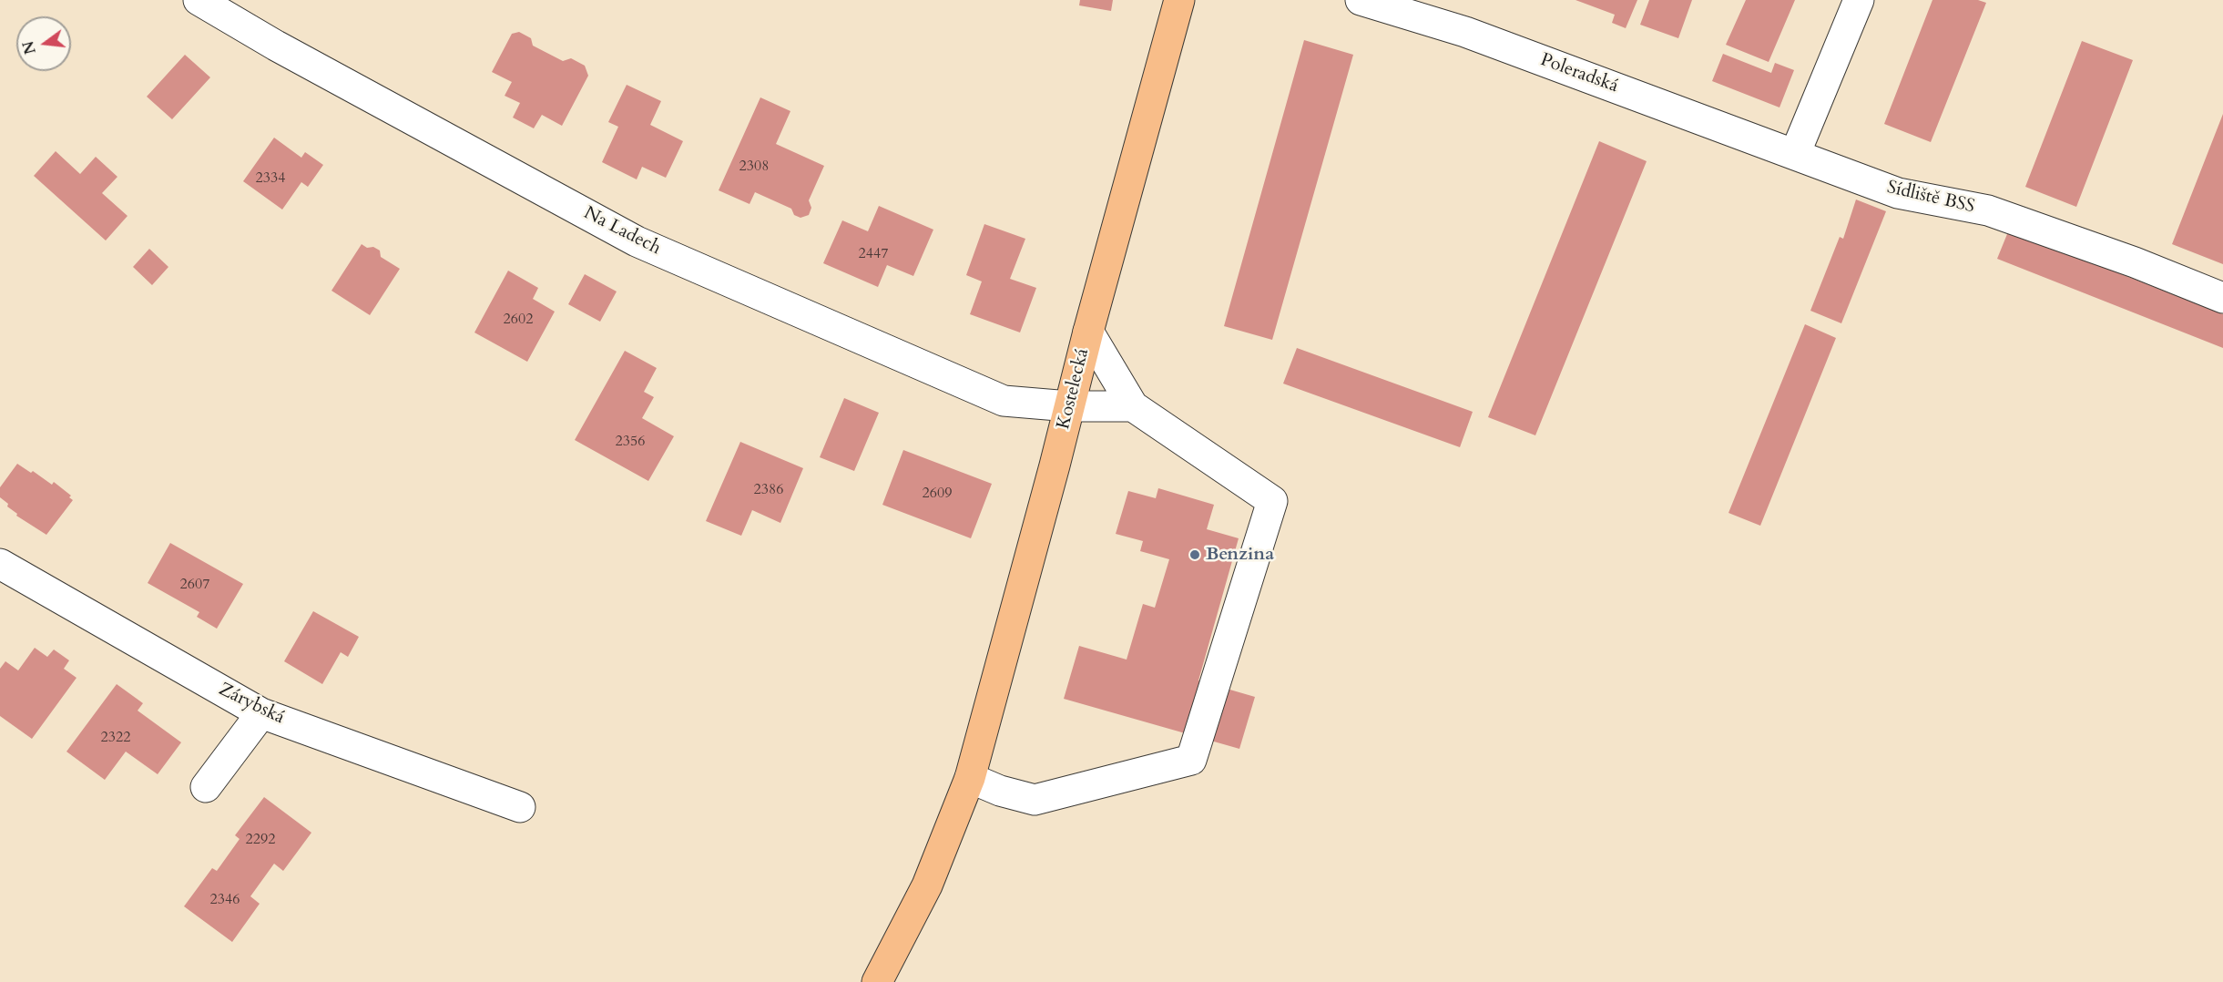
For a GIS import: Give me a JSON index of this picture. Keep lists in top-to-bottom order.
{
  "streets": {
    "main road": ["Kostelecká"],
    "street": [
      "Poleradská",
      "Sídliště BSS",
      "Na Ladech",
      "Zárybská"
    ]
  },
  "crossings": [
    ["Poleradská", "Sídliště BSS"],
    ["Na Ladech", "Kostelecká"]
  ],
  "places": ["Benzina"],
  "house_numbers": [
    "2308",
    "2334",
    "2447",
    "2602",
    "2356",
    "2386",
    "2609",
    "2607",
    "2322",
    "2292",
    "2346"
  ],
  "north": "left"
}
